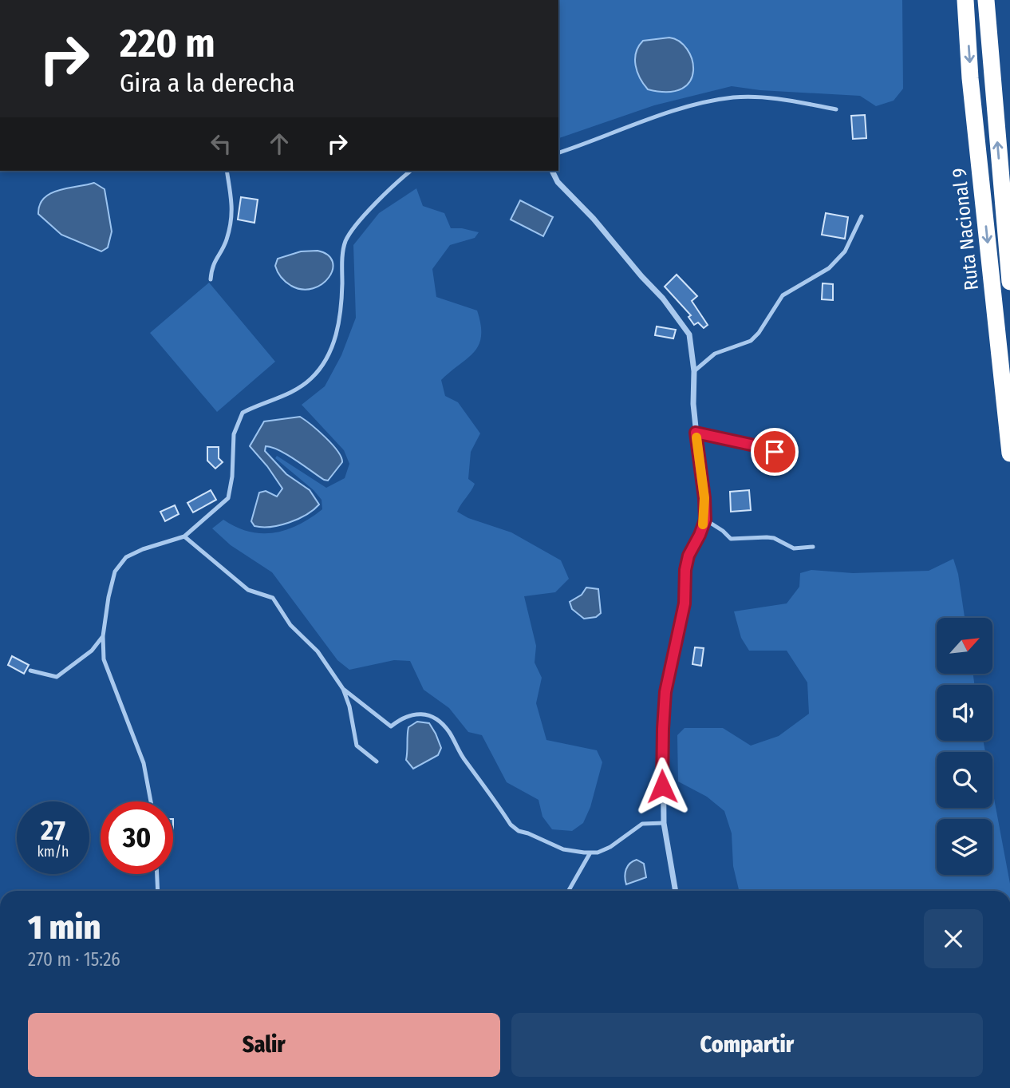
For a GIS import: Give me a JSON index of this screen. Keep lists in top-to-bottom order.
{
  "streets": {
    "highway": ["Ruta Nacional 9"]
  },
  "north": "top right",
  "page": {
    "turn": ["220 m", "Gira a la derecha"],
    "speed": "27 km/h",
    "limit": "30",
    "heading": ["1 min", "270 m · 15:26"],
    "buttons": ["Salir", "Compartir"]
  }
}
